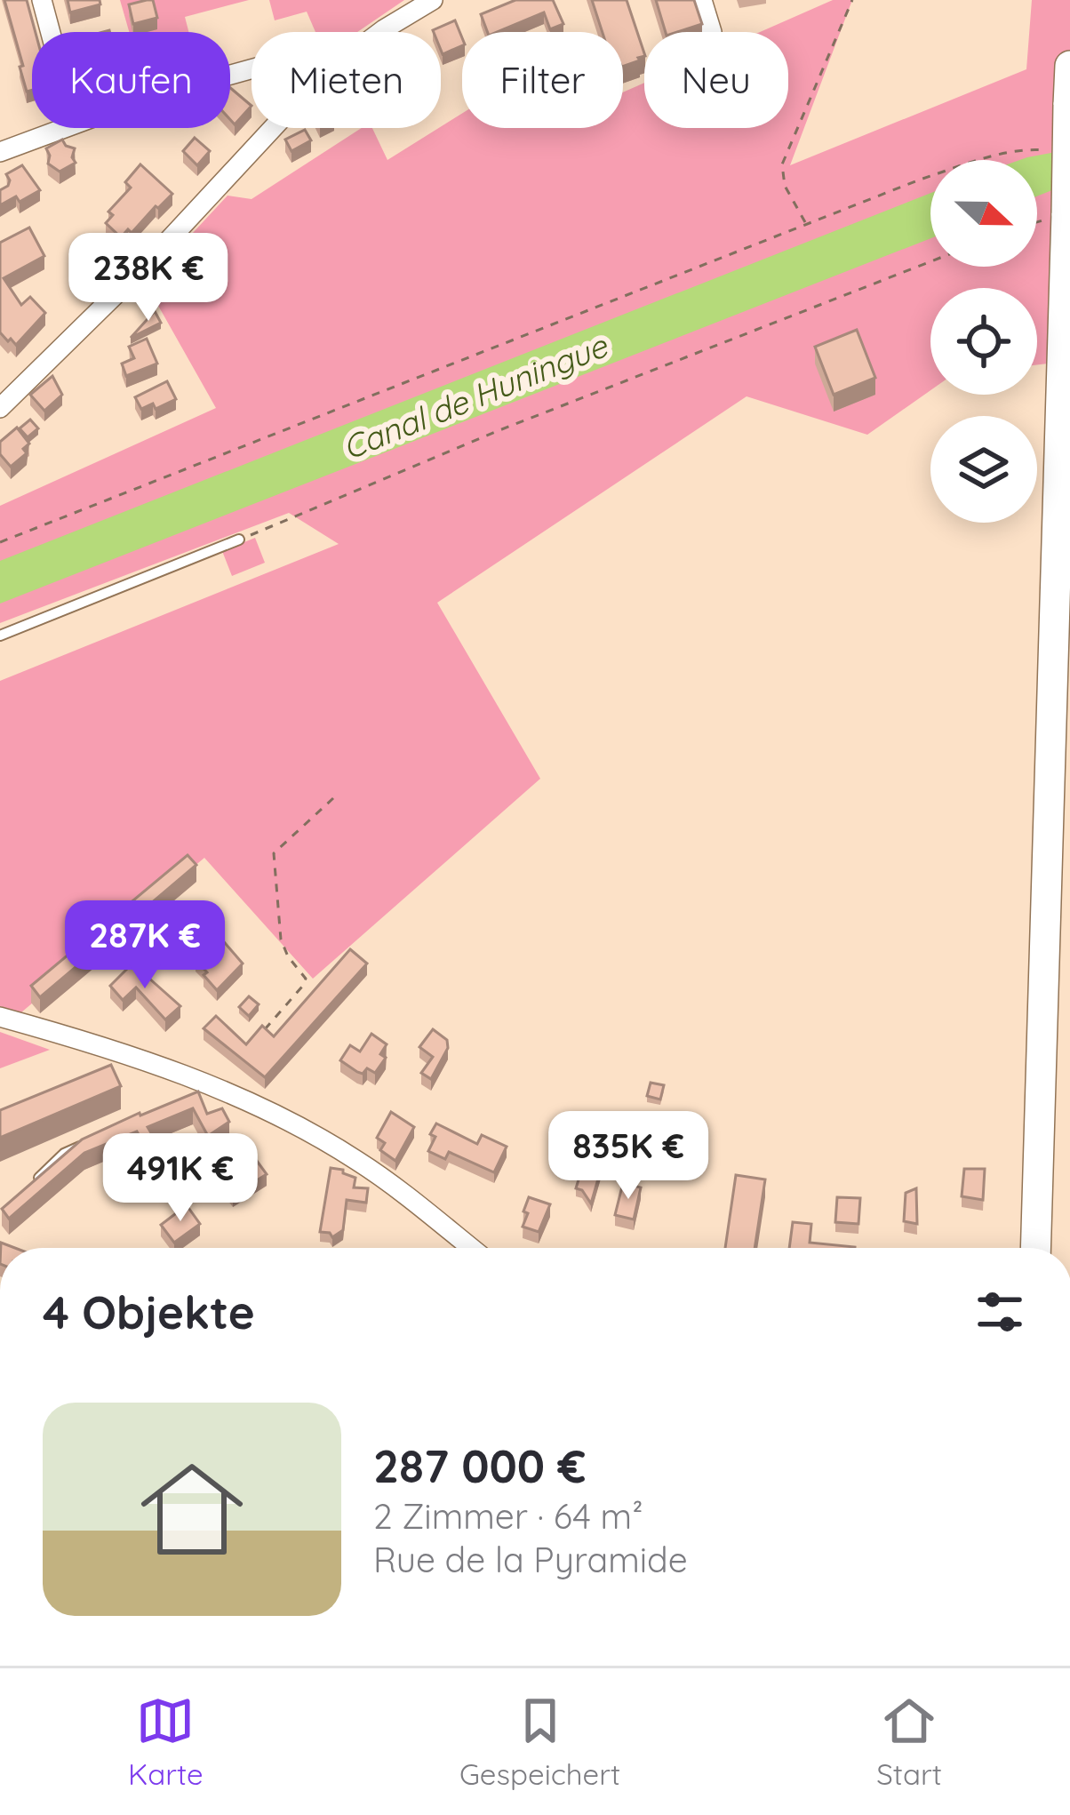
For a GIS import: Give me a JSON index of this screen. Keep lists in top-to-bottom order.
{
  "water": ["Canal de Huningue"],
  "north": "right",
  "page": {
    "chip": [
      "Kaufen",
      "Mieten",
      "Filter",
      "Neu"
    ],
    "price": [
      "238K €",
      "287K €",
      "835K €",
      "491K €"
    ],
    "heading": "4 Objekte",
    "list": [
      {
        "name": "287 000 €",
        "note": "2 Zimmer · 64 m² · Rue de la Pyramide"
      }
    ],
    "tabs": ["Karte", "Gespeichert", "Start"]
  }
}
